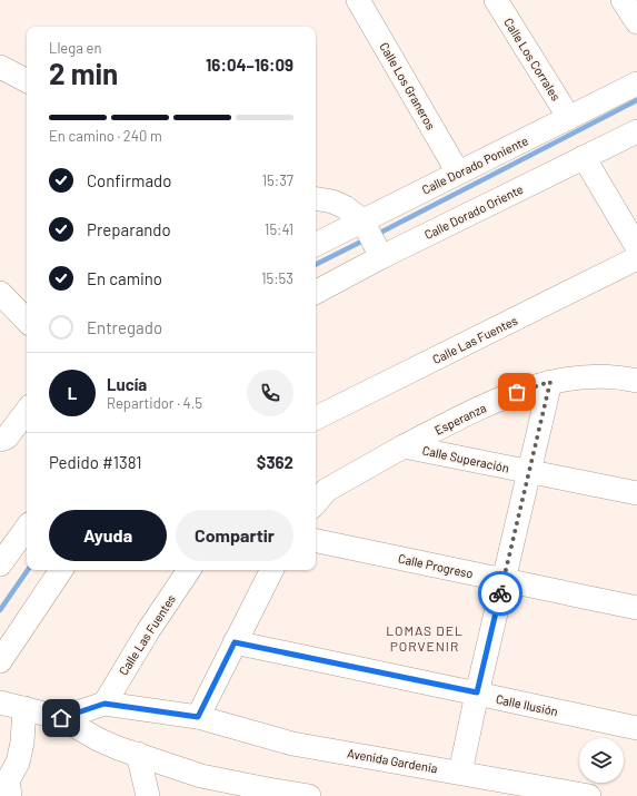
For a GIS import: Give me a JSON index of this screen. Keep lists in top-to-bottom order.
{
  "streets": {
    "street": [
      "Calle Los Corrales",
      "Calle Los Graneros",
      "Calle Dorado Poniente",
      "Calle Dorado Oriente",
      "Calle Las Fuentes",
      "Esperanza",
      "Calle Superación",
      "Calle Progreso",
      "Calle Ilusión",
      "Avenida Gardenia"
    ]
  },
  "crossings": [
    ["Calle Los Corrales", "Calle Dorado Poniente"],
    ["Calle Los Graneros", "Calle Dorado Poniente"],
    ["Calle Dorado Poniente", "Calle Dorado Oriente"],
    ["Calle Las Fuentes", "Avenida Gardenia"],
    ["Esperanza", "Calle Superación"]
  ],
  "districts": ["LOMAS DEL PORVENIR"],
  "page": {
    "heading": ["2 min", "Llega en", "16:04–16:09"],
    "panel": [
      "Lucía",
      "Repartidor · 4.5",
      "Pedido #1381",
      "$362"
    ],
    "bar": "En camino · 240 m",
    "list": [
      ["Confirmado", "15:37"],
      ["Preparando", "15:41"],
      ["En camino", "15:53"],
      "Entregado"
    ],
    "round": "L",
    "buttons": ["Ayuda", "Compartir"]
  }
}
